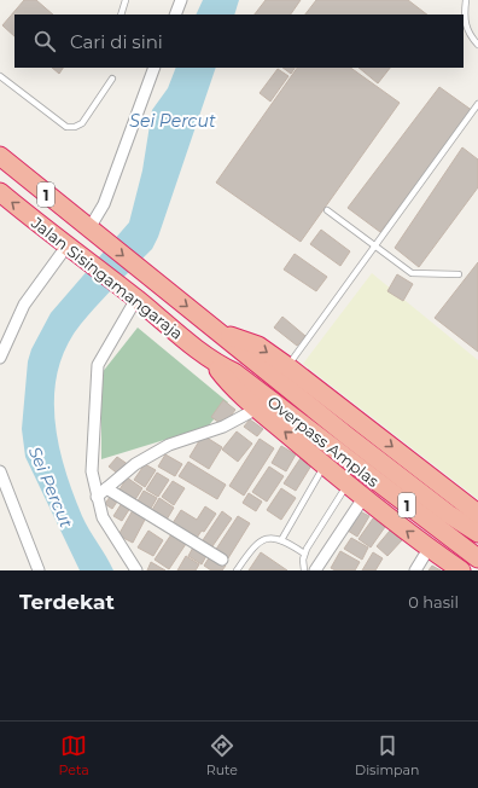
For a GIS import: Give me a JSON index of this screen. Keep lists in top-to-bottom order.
{
  "streets": {
    "highway": ["1", "Jalan Sisingamangaraja", "Overpass Amplas"]
  },
  "crossings": [
    ["Jalan Sisingamangaraja", "Overpass Amplas"]
  ],
  "water": ["Sei Percut"],
  "page": {
    "search": "Cari di sini",
    "heading": ["Terdekat", "0 hasil"],
    "nav": ["Peta", "Rute", "Disimpan"]
  }
}
